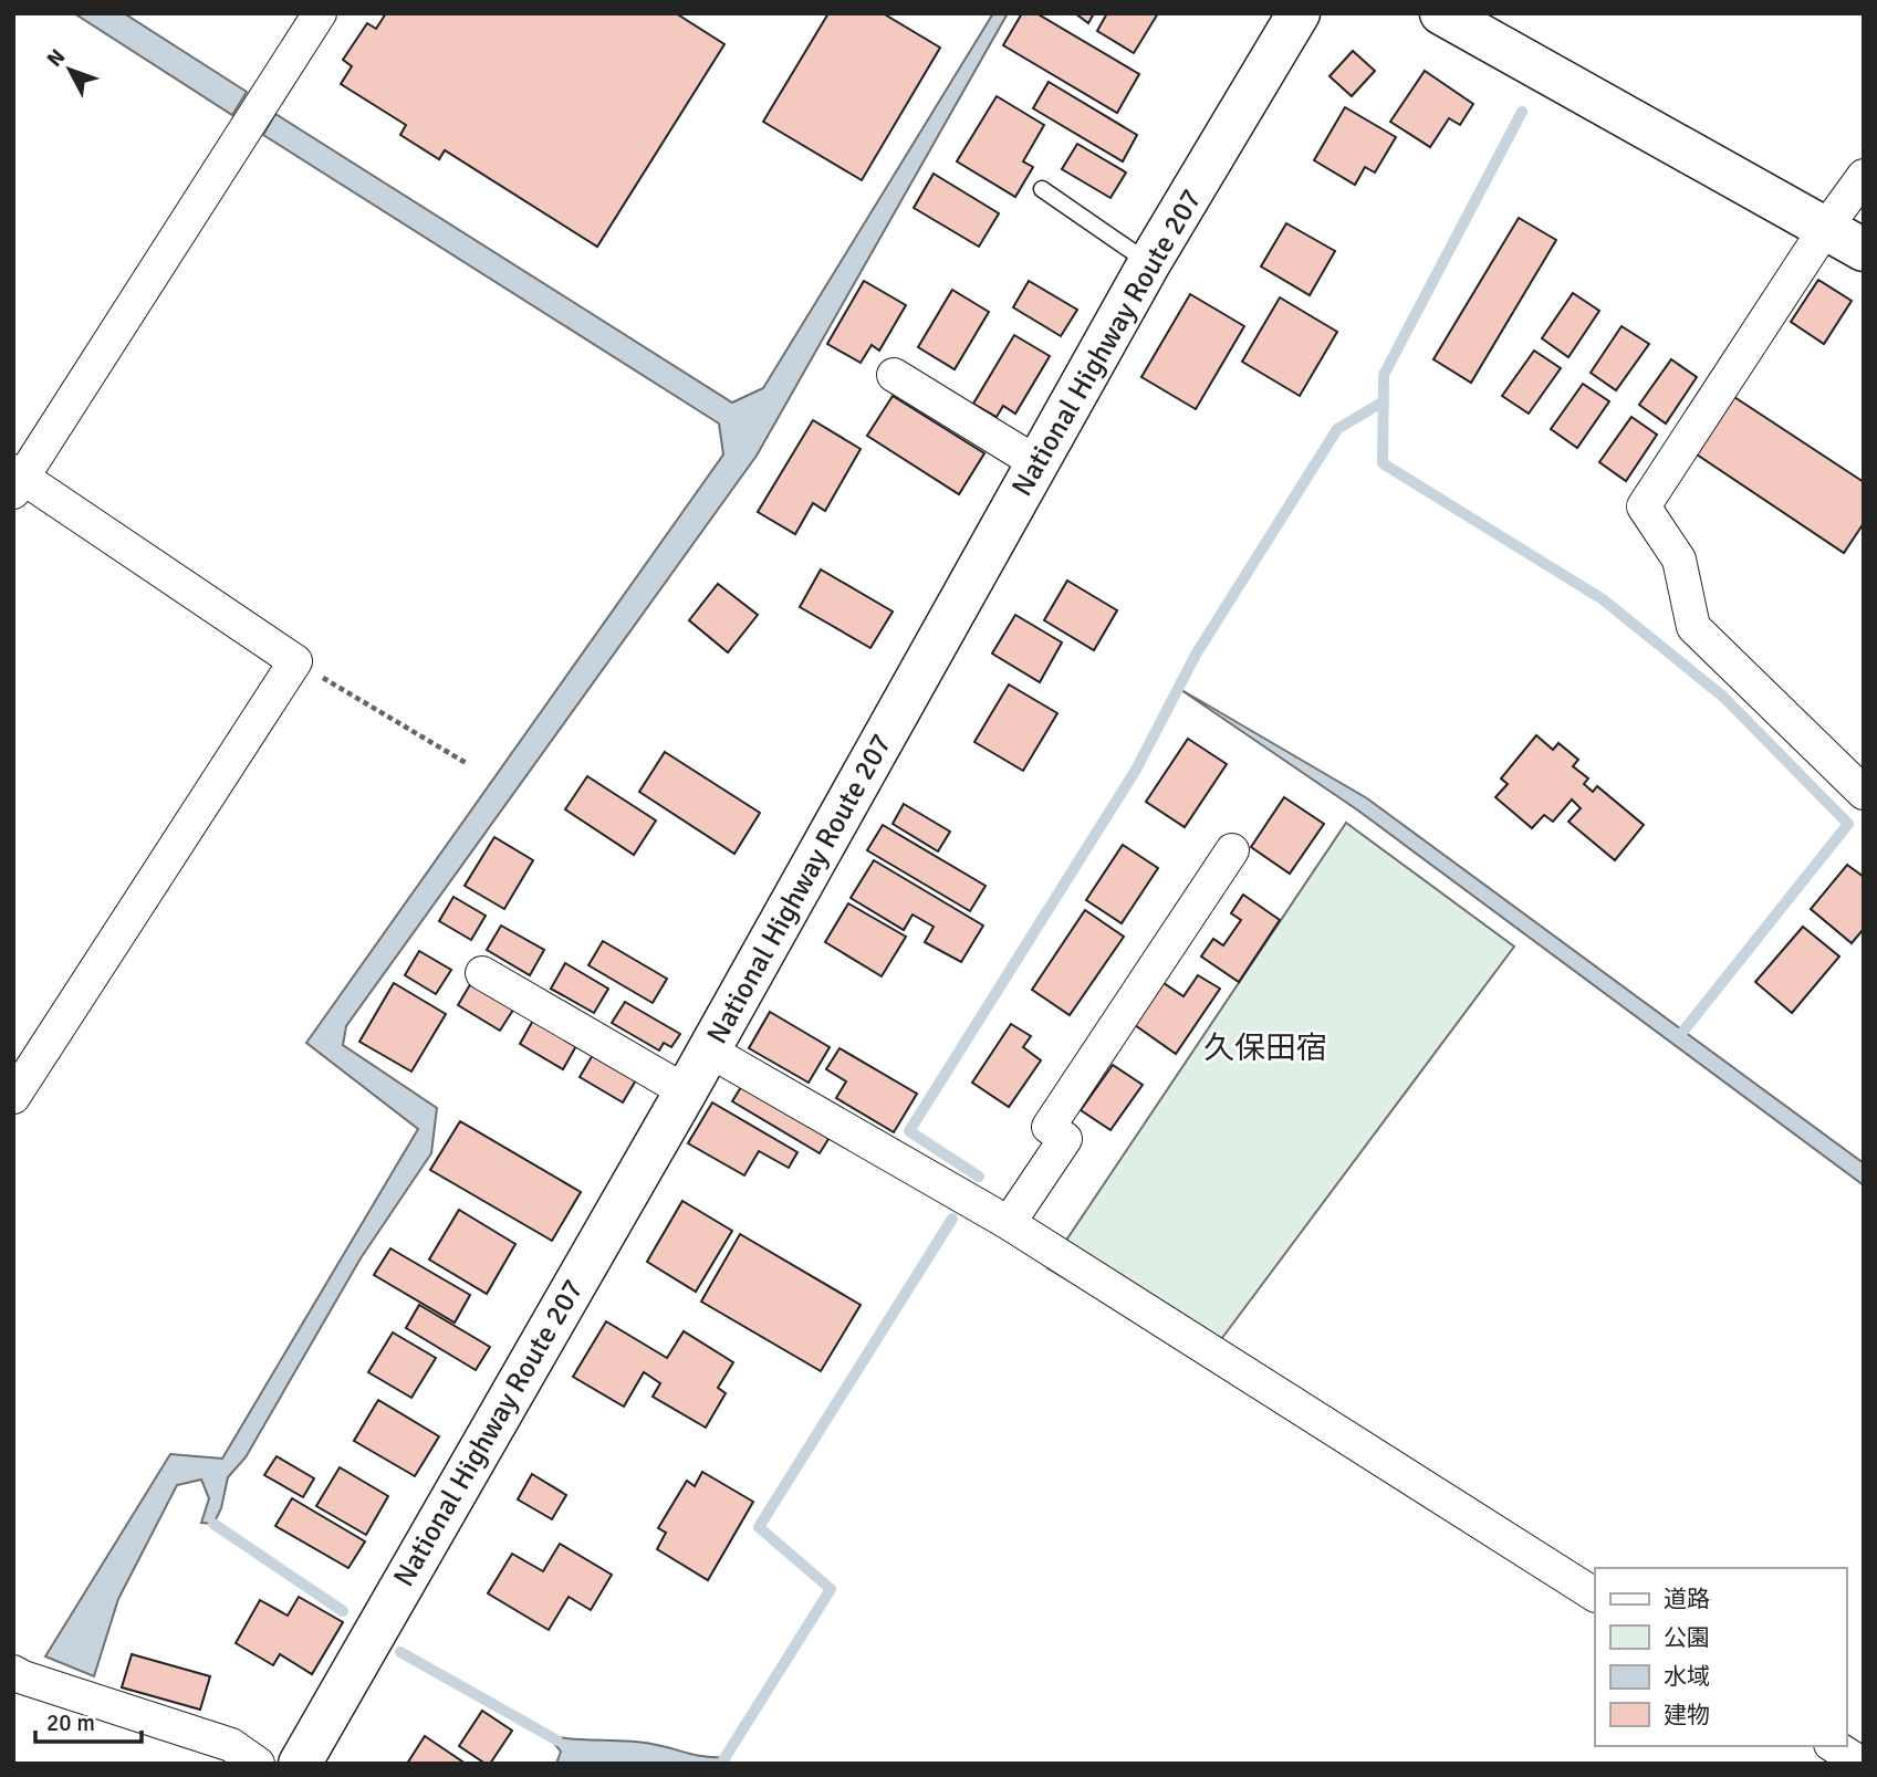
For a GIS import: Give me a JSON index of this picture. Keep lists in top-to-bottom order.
{
  "streets": {
    "main road": ["National Highway Route 207"]
  },
  "districts": ["久保田宿"],
  "legend": [
    "道路",
    "公園",
    "水域",
    "建物"
  ],
  "scale_bar": "20 m",
  "north": "top left"
}
